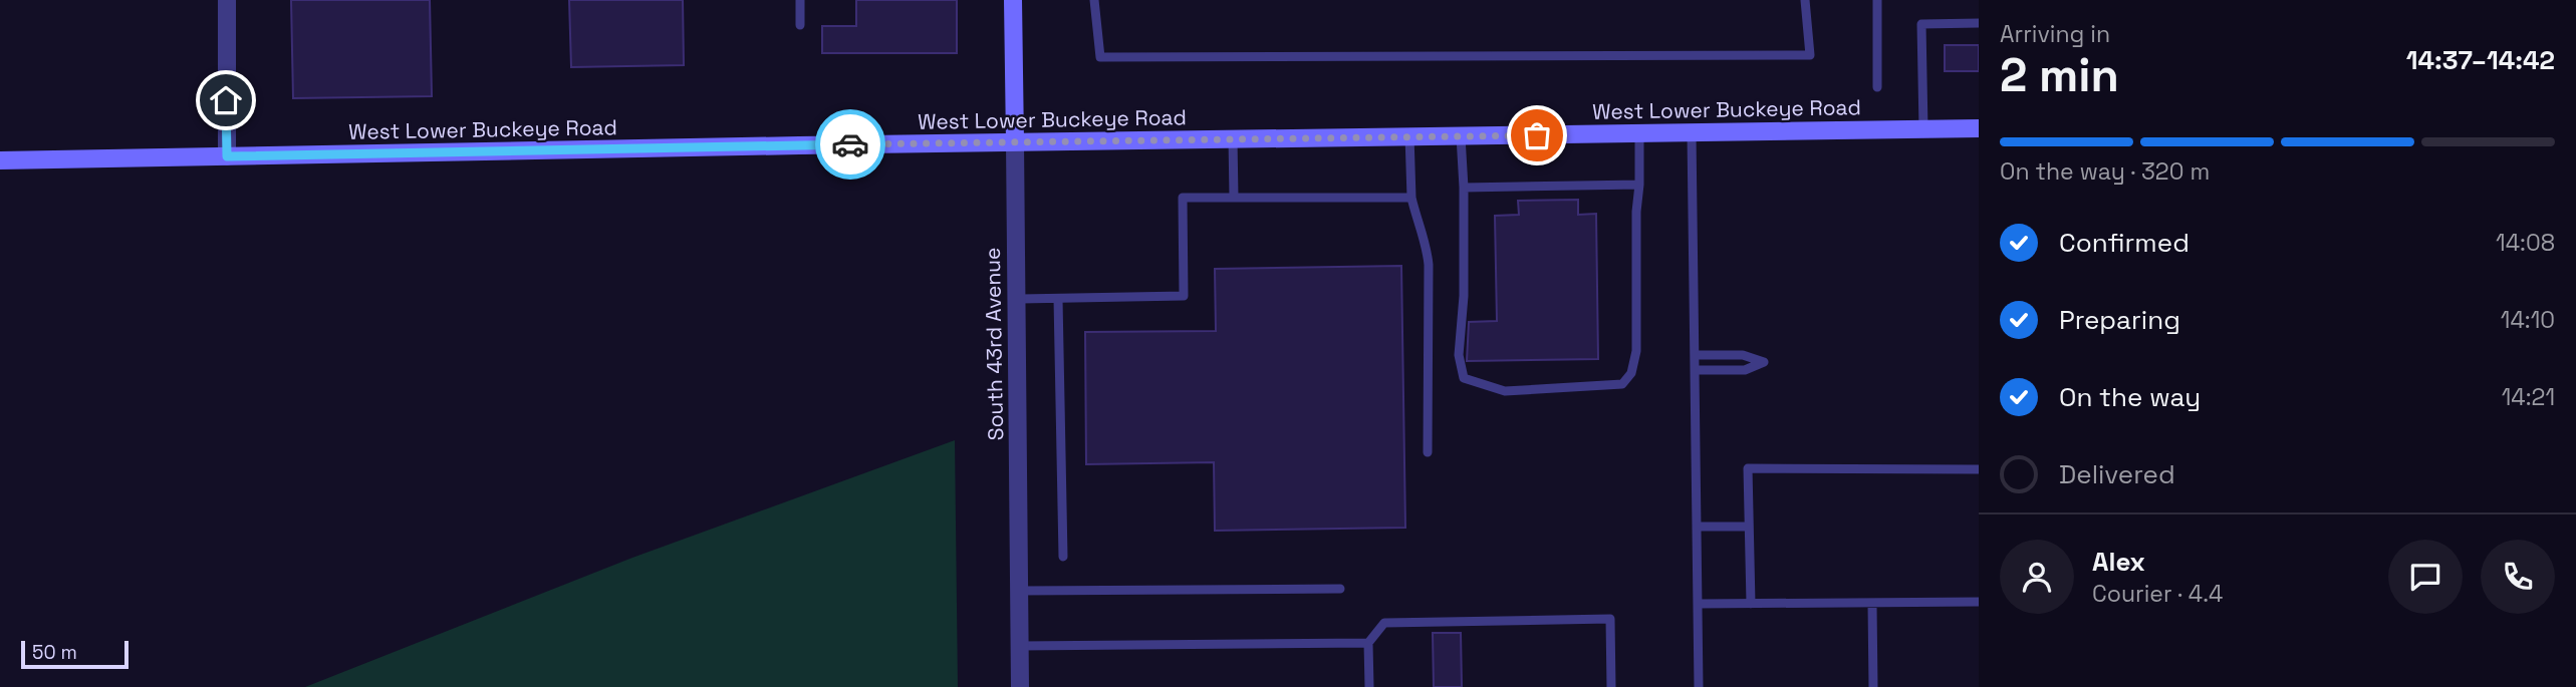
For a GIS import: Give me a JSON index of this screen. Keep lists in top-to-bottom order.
{
  "streets": {
    "main road": ["West Lower Buckeye Road", "South 43rd Avenue"]
  },
  "crossings": [
    ["West Lower Buckeye Road", "South 43rd Avenue"]
  ],
  "scale_bar": "50 m",
  "page": {
    "heading": ["2 min", "Arriving in", "14:37–14:42"],
    "panel": ["Alex", "Courier · 4.4"],
    "bar": "On the way · 320 m",
    "list": [
      ["Confirmed", "14:08"],
      ["Preparing", "14:10"],
      ["On the way", "14:21"],
      "Delivered"
    ],
    "scale": "50 m"
  }
}
